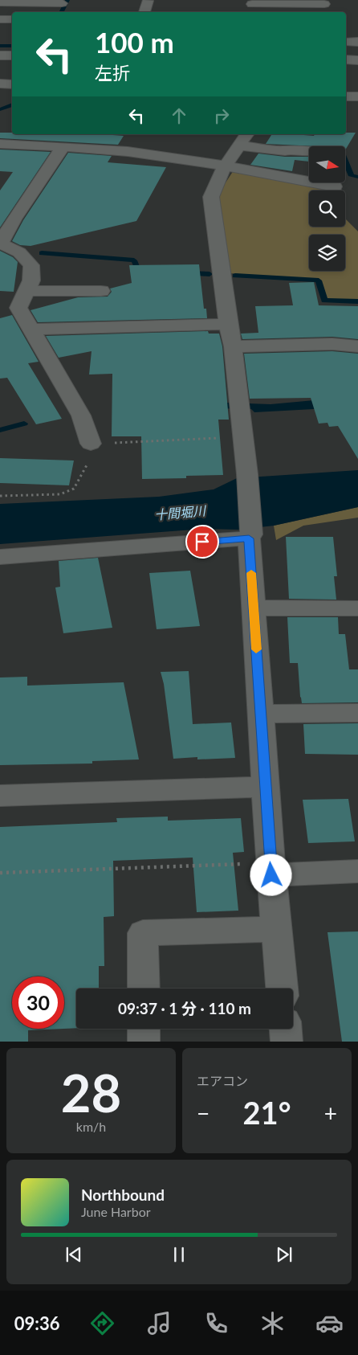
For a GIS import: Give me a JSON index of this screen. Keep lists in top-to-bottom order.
{
  "water": ["十間堀川"],
  "north": "right",
  "page": {
    "turn": ["100 m", "左折"],
    "limit": "30",
    "trip": "09:37 · 1 分 · 110 m",
    "tile": [
      ["28", "km/h"],
      "エアコン"
    ],
    "heat": ["−", "21°", "+"],
    "song": ["Northbound", "June Harbor"],
    "tabs": "09:36"
  }
}
